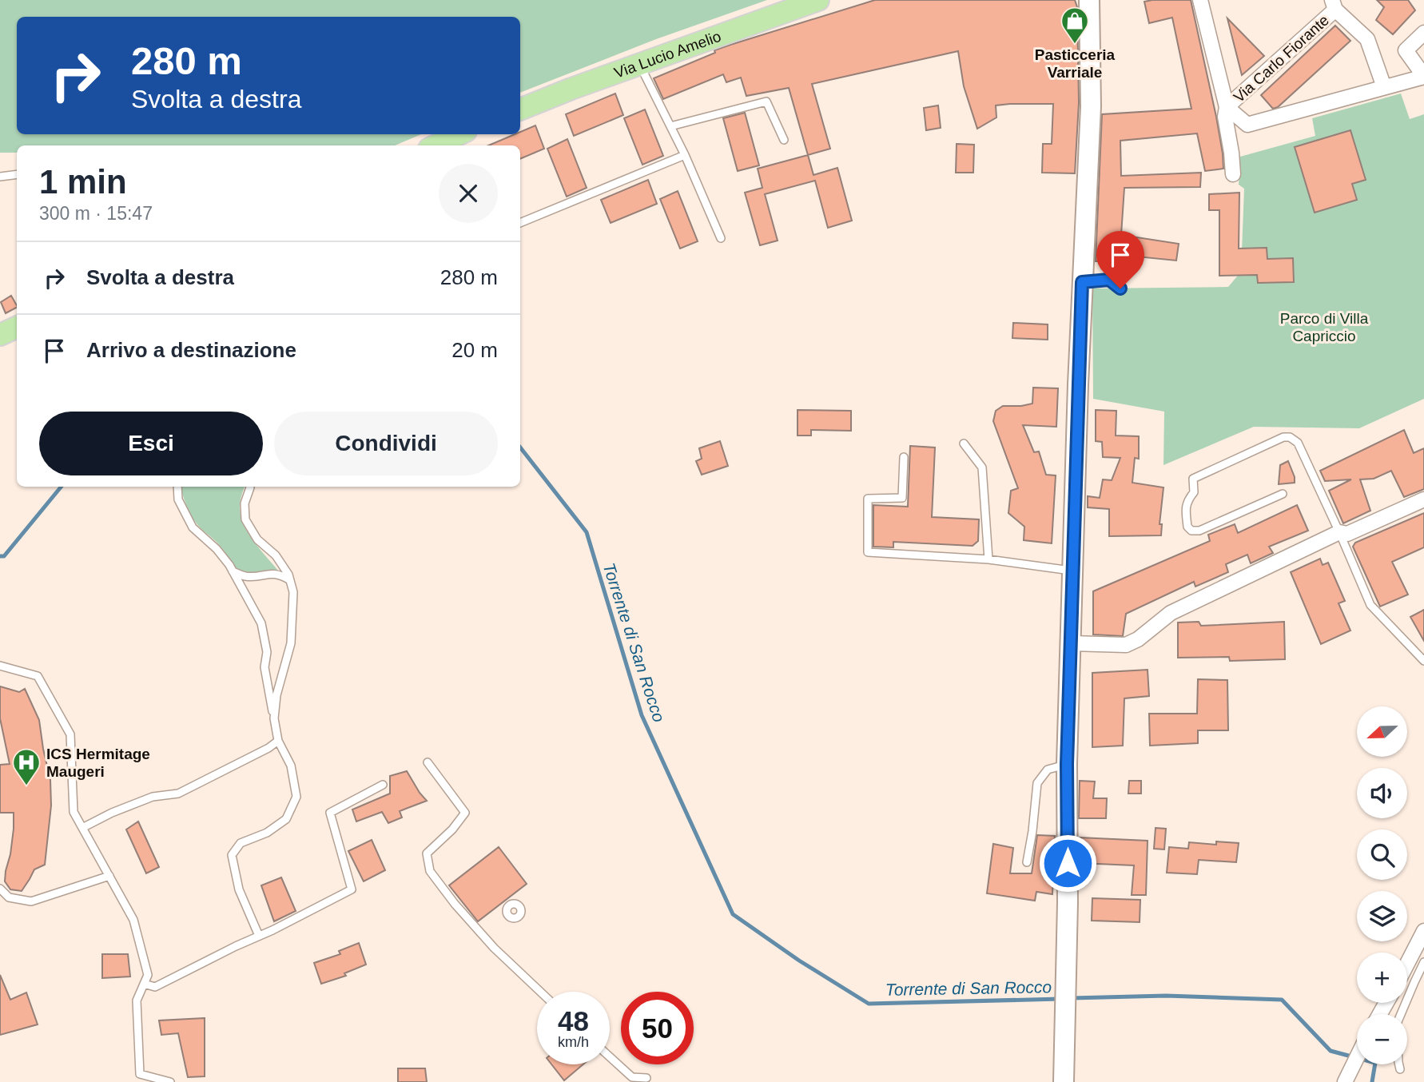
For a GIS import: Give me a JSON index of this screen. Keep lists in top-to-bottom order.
{
  "streets": {
    "main road": ["Via Lucio Amelio"],
    "street": ["Via Carlo Fiorante"]
  },
  "water": ["Torrente di San Rocco"],
  "parks": ["Parco di Villa Capriccio"],
  "places": {
    "shop": ["Pasticceria Varriale"],
    "hospital": ["ICS Hermitage Maugeri"]
  },
  "north": "left",
  "page": {
    "turn": ["280 m", "Svolta a destra"],
    "heading": ["1 min", "300 m · 15:47"],
    "list": [
      {
        "name": "Svolta a destra",
        "value": "280 m"
      },
      {
        "name": "Arrivo a destinazione",
        "value": "20 m"
      }
    ],
    "buttons": ["Esci", "Condividi"],
    "map_buttons": ["+", "−"],
    "speed": "48 km/h",
    "limit": "50"
  }
}
